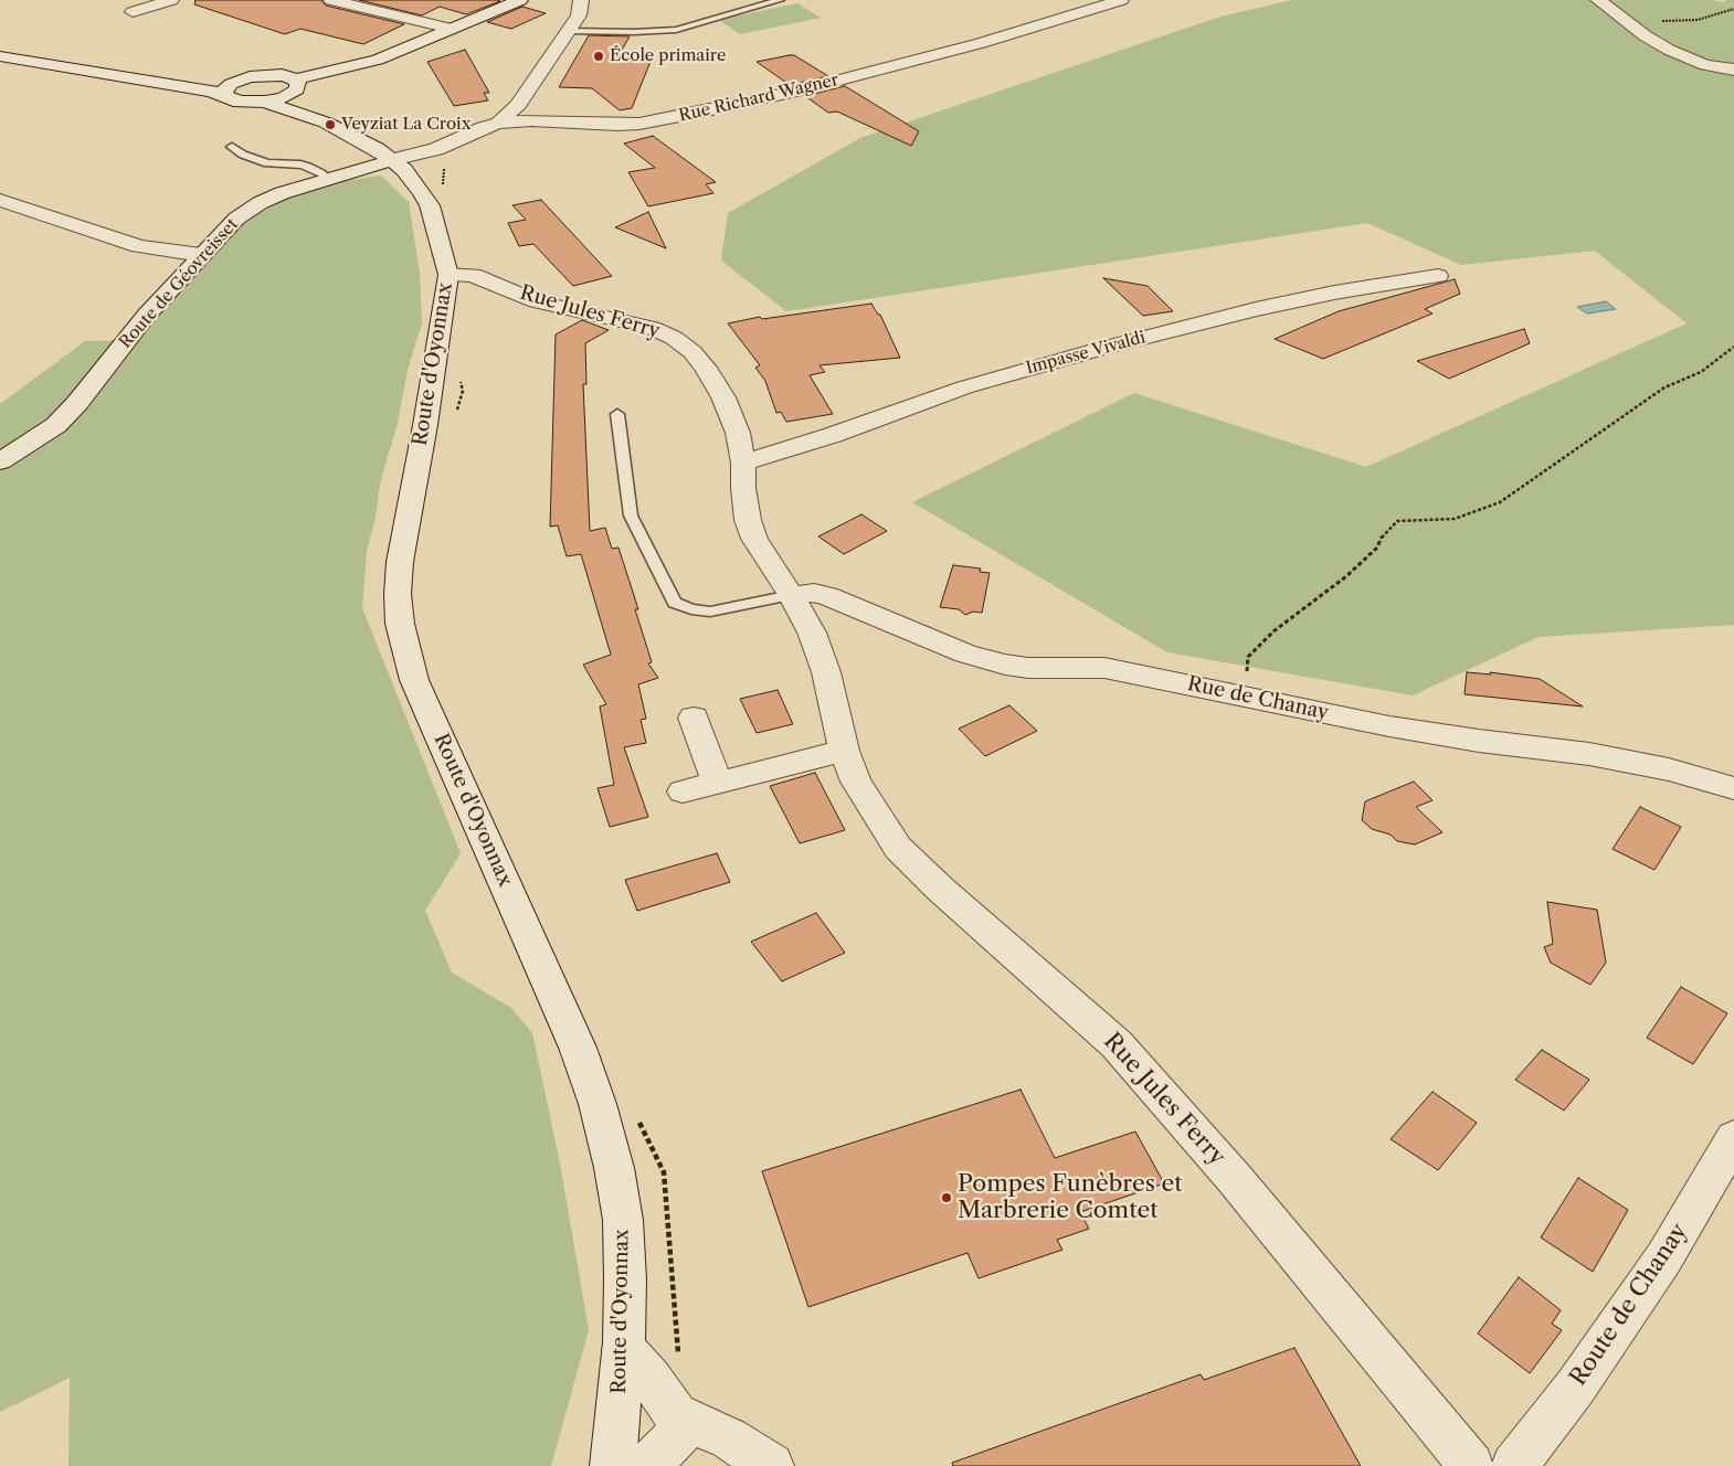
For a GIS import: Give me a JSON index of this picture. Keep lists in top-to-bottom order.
{
  "streets": {
    "street": [
      "Rue Richard Wagner",
      "Route de Géovreisset",
      "Rue Jules Ferry",
      "Impasse Vivaldi",
      "Route d'Oyonnax",
      "Rue de Chanay",
      "Route de Chanay"
    ]
  },
  "crossings": [
    ["Rue Richard Wagner", "Route de Géovreisset"],
    ["Rue Richard Wagner", "Route d'Oyonnax"],
    ["Route de Géovreisset", "Route d'Oyonnax"],
    ["Rue Jules Ferry", "Impasse Vivaldi"],
    ["Rue Jules Ferry", "Route d'Oyonnax"],
    ["Rue Jules Ferry", "Rue de Chanay"]
  ],
  "places": ["École primaire", "Veyziat La Croix", "Pompes Funèbres et Marbrerie Comtet"]
}
